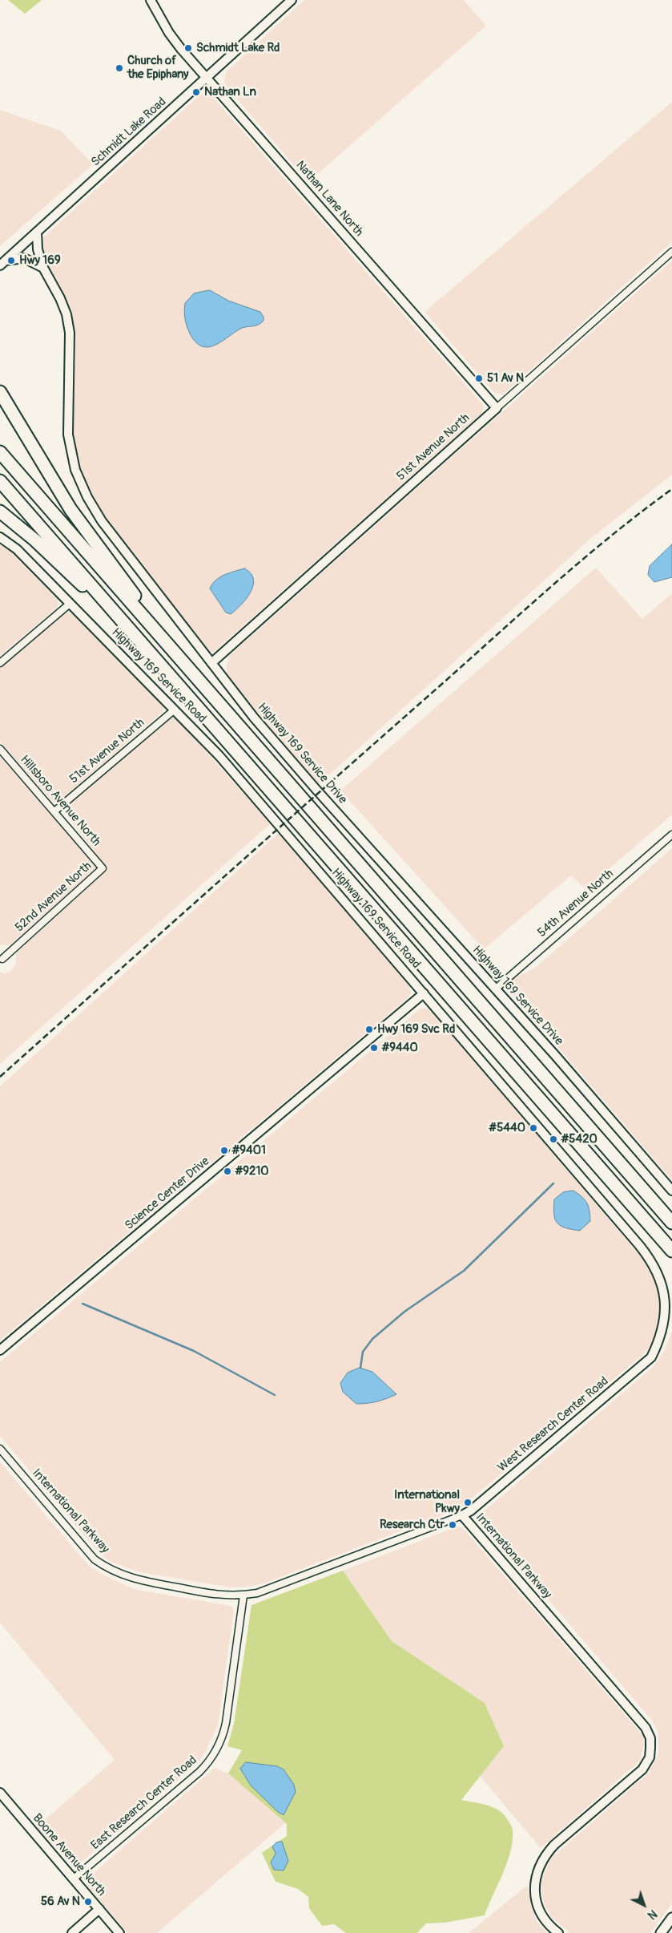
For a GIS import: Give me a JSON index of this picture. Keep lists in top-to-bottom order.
{
  "streets": {
    "street": [
      "Schmidt Lake Road",
      "Nathan Lane North",
      "51st Avenue North",
      "Highway 169 Service Road",
      "Highway 169 Service Drive",
      "Hillsboro Avenue North",
      "52nd Avenue North",
      "54th Avenue North",
      "Science Center Drive",
      "West Research Center Road",
      "International Parkway",
      "East Research Center Road",
      "Boone Avenue North"
    ]
  },
  "crossings": [
    ["Schmidt Lake Road", "Nathan Lane North"],
    ["Schmidt Lake Road", "Highway 169 Service Drive"],
    ["Nathan Lane North", "51st Avenue North"],
    ["51st Avenue North", "Highway 169 Service Road"],
    ["51st Avenue North", "Highway 169 Service Drive"],
    ["51st Avenue North", "Hillsboro Avenue North"],
    ["Highway 169 Service Road", "Science Center Drive"],
    ["Highway 169 Service Road", "West Research Center Road"],
    ["Highway 169 Service Drive", "54th Avenue North"],
    ["Hillsboro Avenue North", "52nd Avenue North"],
    ["West Research Center Road", "International Parkway"],
    ["International Parkway", "East Research Center Road"],
    ["East Research Center Road", "Boone Avenue North"]
  ],
  "places": [
    "Schmidt Lake Rd",
    "Church of the Epiphany",
    "Nathan Ln",
    "Hwy 169",
    "51 Av N",
    "Hwy 169 Svc Rd",
    "#9440",
    "#5440",
    "#5420",
    "#9401",
    "#9210",
    "International Pkwy",
    "Research Ctr",
    "56 Av N"
  ],
  "north": "bottom right"
}
